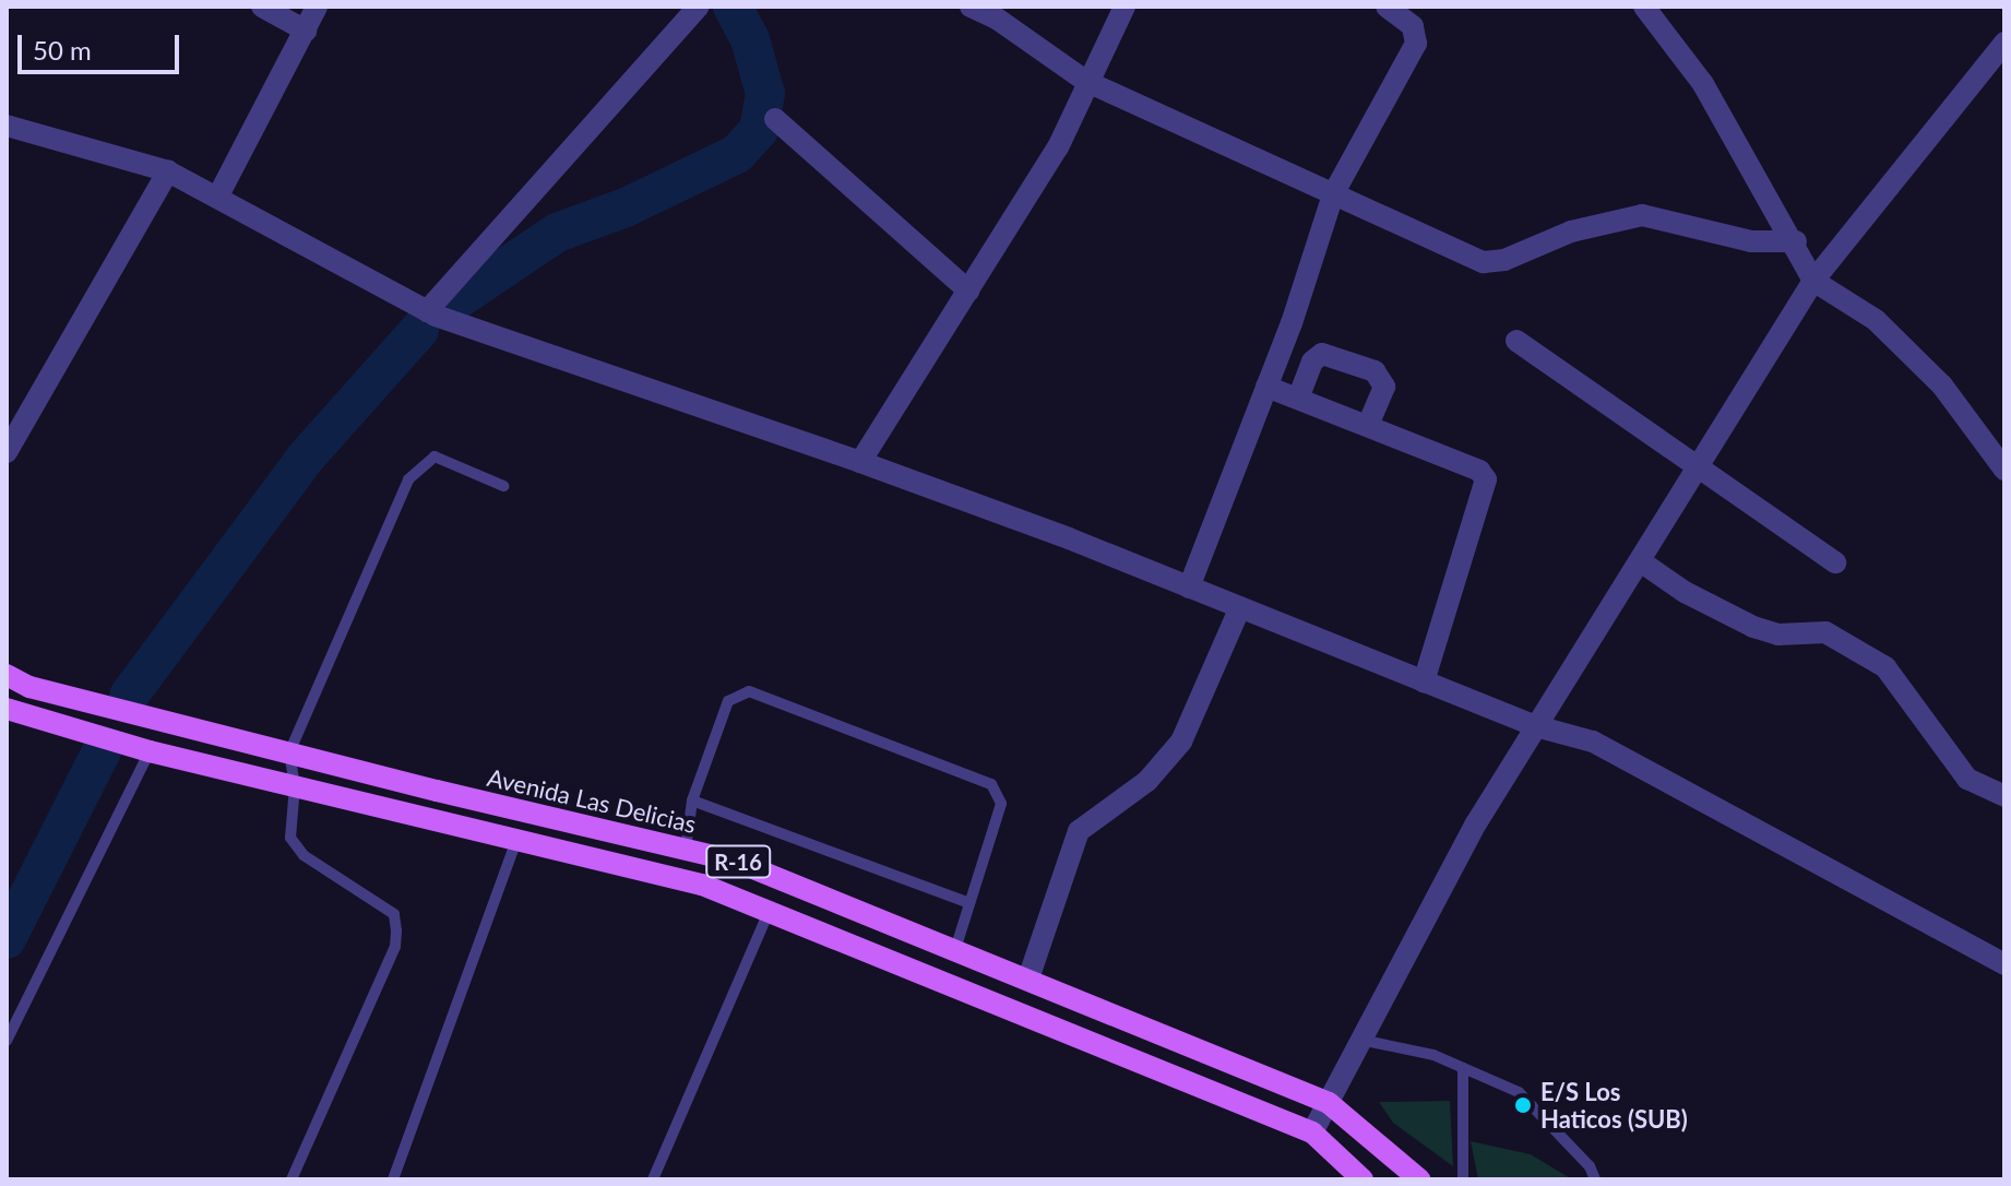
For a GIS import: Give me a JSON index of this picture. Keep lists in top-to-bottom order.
{
  "streets": {
    "main road": ["Avenida Las Delicias", "R-16"]
  },
  "places": ["E/S Los Haticos (SUB)"],
  "scale_bar": "50 m"
}
